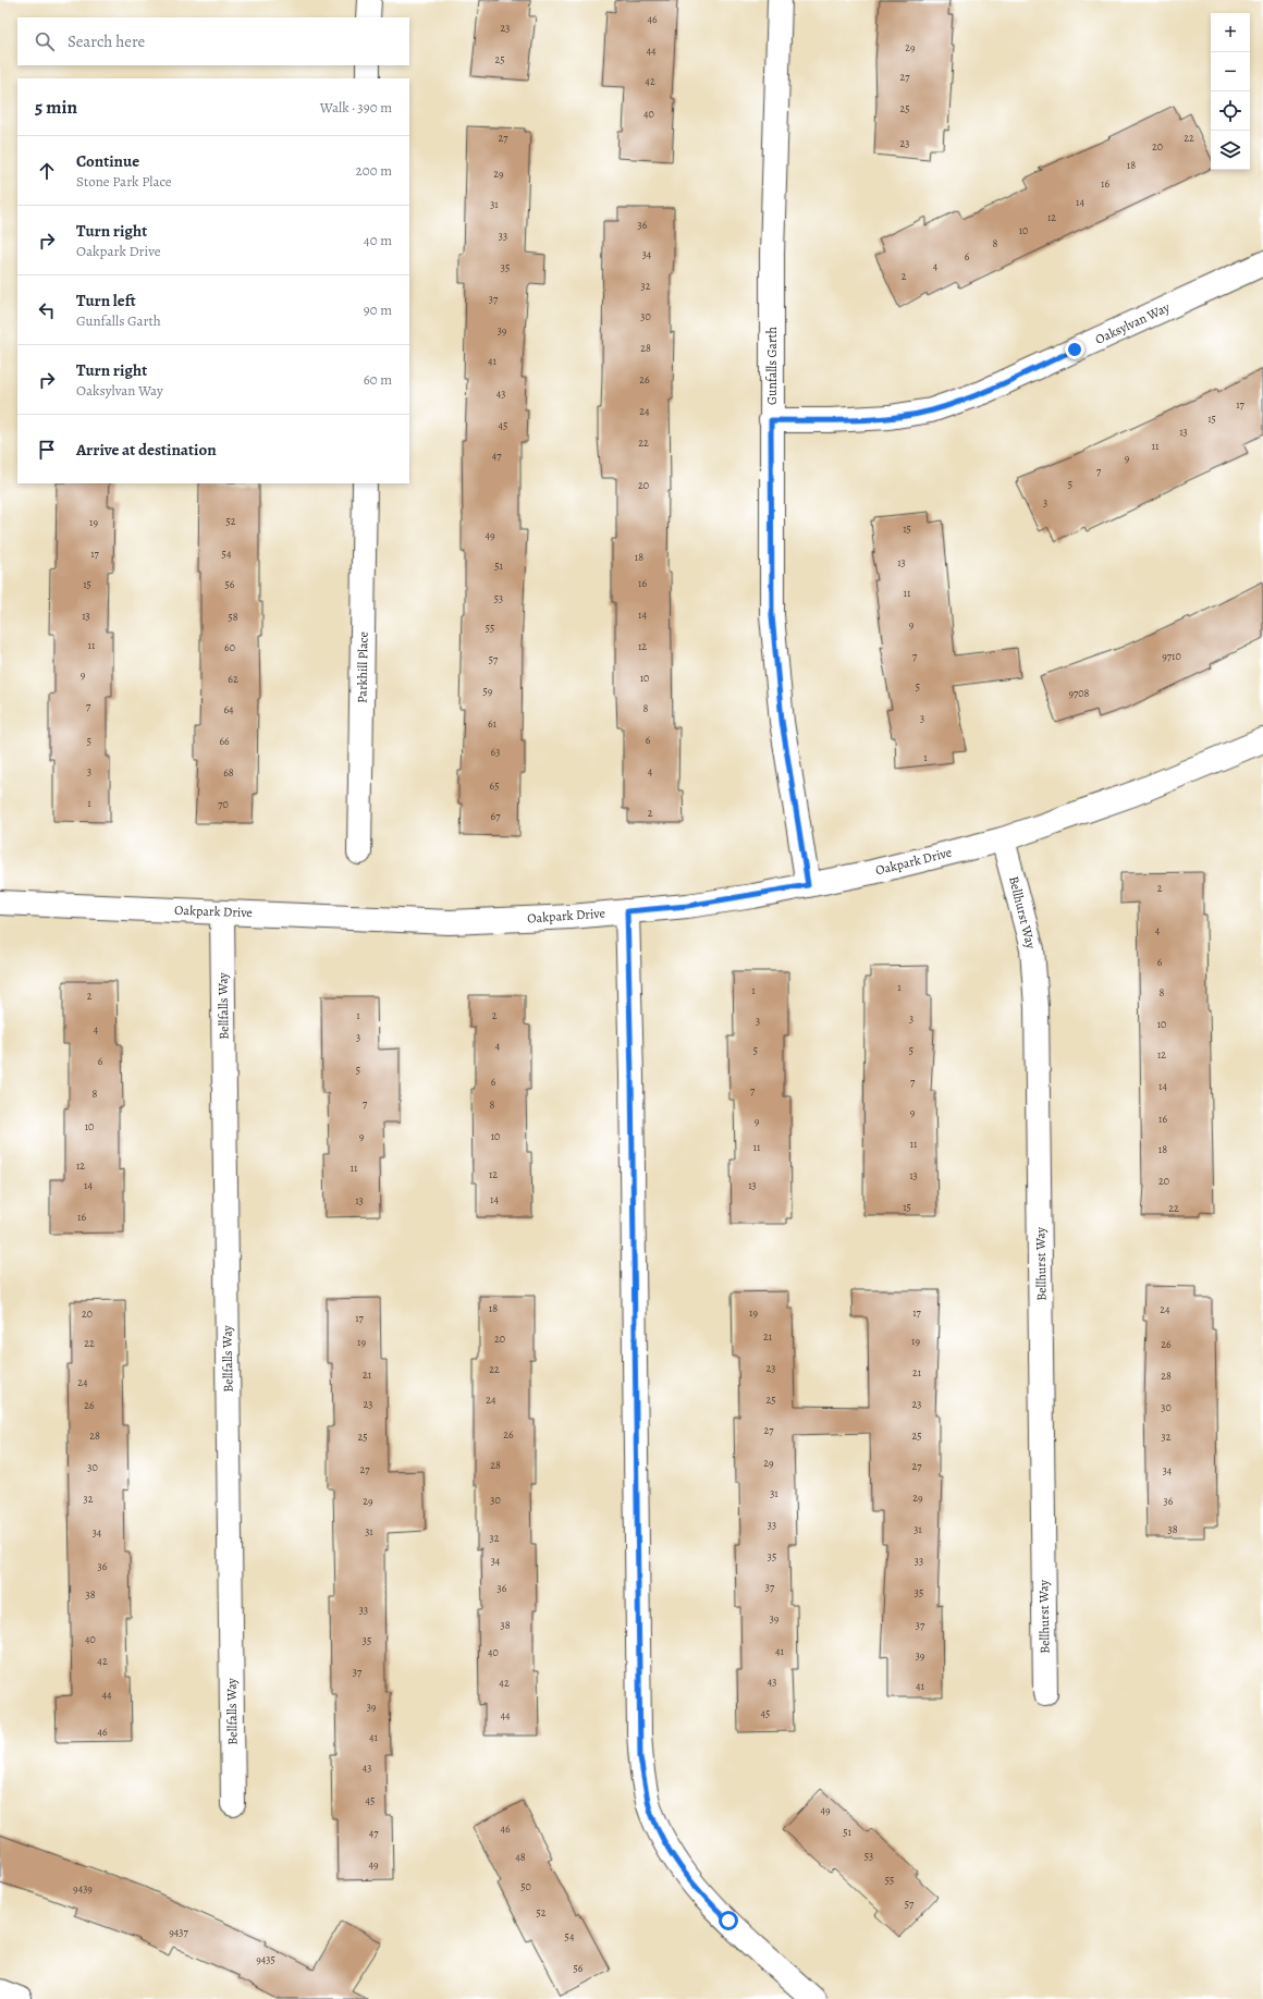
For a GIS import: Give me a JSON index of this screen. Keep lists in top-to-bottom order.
{
  "streets": {
    "street": [
      "Oaksylvan Way",
      "Gunfalls Garth",
      "Parkhill Place",
      "Oakpark Drive",
      "Bellhurst Way",
      "Bellfalls Way"
    ]
  },
  "crossings": [
    ["Oaksylvan Way", "Gunfalls Garth"],
    ["Gunfalls Garth", "Oakpark Drive"],
    ["Oakpark Drive", "Bellhurst Way"],
    ["Oakpark Drive", "Bellfalls Way"]
  ],
  "house_numbers": [
    "46",
    "23",
    "29",
    "44",
    "25",
    "27",
    "42",
    "25",
    "40",
    "27",
    "22",
    "23",
    "20",
    "18",
    "29",
    "16",
    "14",
    "31",
    "12",
    "36",
    "10",
    "33",
    "8",
    "34",
    "6",
    "4",
    "35",
    "2",
    "32",
    "37",
    "30",
    "39",
    "28",
    "41",
    "26",
    "43",
    "17",
    "24",
    "15",
    "45",
    "13",
    "22",
    "11",
    "47",
    "9",
    "7",
    "5",
    "20",
    "3",
    "52",
    "19",
    "15",
    "49",
    "17",
    "54",
    "18",
    "13",
    "51",
    "16",
    "15",
    "56",
    "11",
    "53",
    "14",
    "13",
    "58",
    "9",
    "55",
    "11",
    "12",
    "60",
    "7",
    "9710",
    "57",
    "9",
    "10",
    "62",
    "5",
    "59",
    "9708",
    "7",
    "8",
    "64",
    "3",
    "61",
    "6",
    "5",
    "66",
    "63",
    "1",
    "3",
    "4",
    "68",
    "65",
    "1",
    "70",
    "2",
    "67",
    "2",
    "4",
    "6",
    "1",
    "1",
    "8",
    "2",
    "1",
    "2",
    "3",
    "3",
    "10",
    "4",
    "3",
    "4",
    "5",
    "5",
    "12",
    "6",
    "5",
    "6",
    "7",
    "14",
    "7",
    "8",
    "7",
    "8",
    "9",
    "16",
    "9",
    "10",
    "9",
    "10",
    "11",
    "11",
    "18",
    "12",
    "11",
    "12",
    "13",
    "20",
    "14",
    "13",
    "14",
    "13",
    "15",
    "22",
    "16",
    "18",
    "24",
    "19",
    "17",
    "20",
    "17",
    "21",
    "20",
    "19",
    "19",
    "22",
    "26",
    "23",
    "22",
    "21",
    "21",
    "28",
    "24",
    "24",
    "25",
    "23",
    "23",
    "26",
    "30",
    "27",
    "26",
    "28",
    "25",
    "25",
    "32",
    "29",
    "28",
    "27",
    "30",
    "27",
    "34",
    "31",
    "29",
    "32",
    "30",
    "29",
    "36",
    "33",
    "31",
    "38",
    "31",
    "34",
    "32",
    "35",
    "34",
    "33",
    "36",
    "37",
    "36",
    "35",
    "38",
    "33",
    "39",
    "38",
    "37",
    "40",
    "35",
    "41",
    "40",
    "39",
    "42",
    "37",
    "43",
    "42",
    "41",
    "44",
    "39",
    "45",
    "44",
    "46",
    "41",
    "43",
    "45",
    "49",
    "46",
    "51",
    "47",
    "53",
    "48",
    "49",
    "55",
    "50",
    "9439",
    "57",
    "52",
    "9437",
    "54",
    "9435",
    "56"
  ],
  "page": {
    "map_buttons": ["+", "−"],
    "search": "Search here",
    "heading": ["5 min", "Walk · 390 m"],
    "list": [
      ["Continue", "Stone Park Place", "200 m"],
      ["Turn right", "Oakpark Drive", "40 m"],
      ["Turn left", "Gunfalls Garth", "90 m"],
      ["Turn right", "Oaksylvan Way", "60 m"],
      "Arrive at destination"
    ]
  }
}
